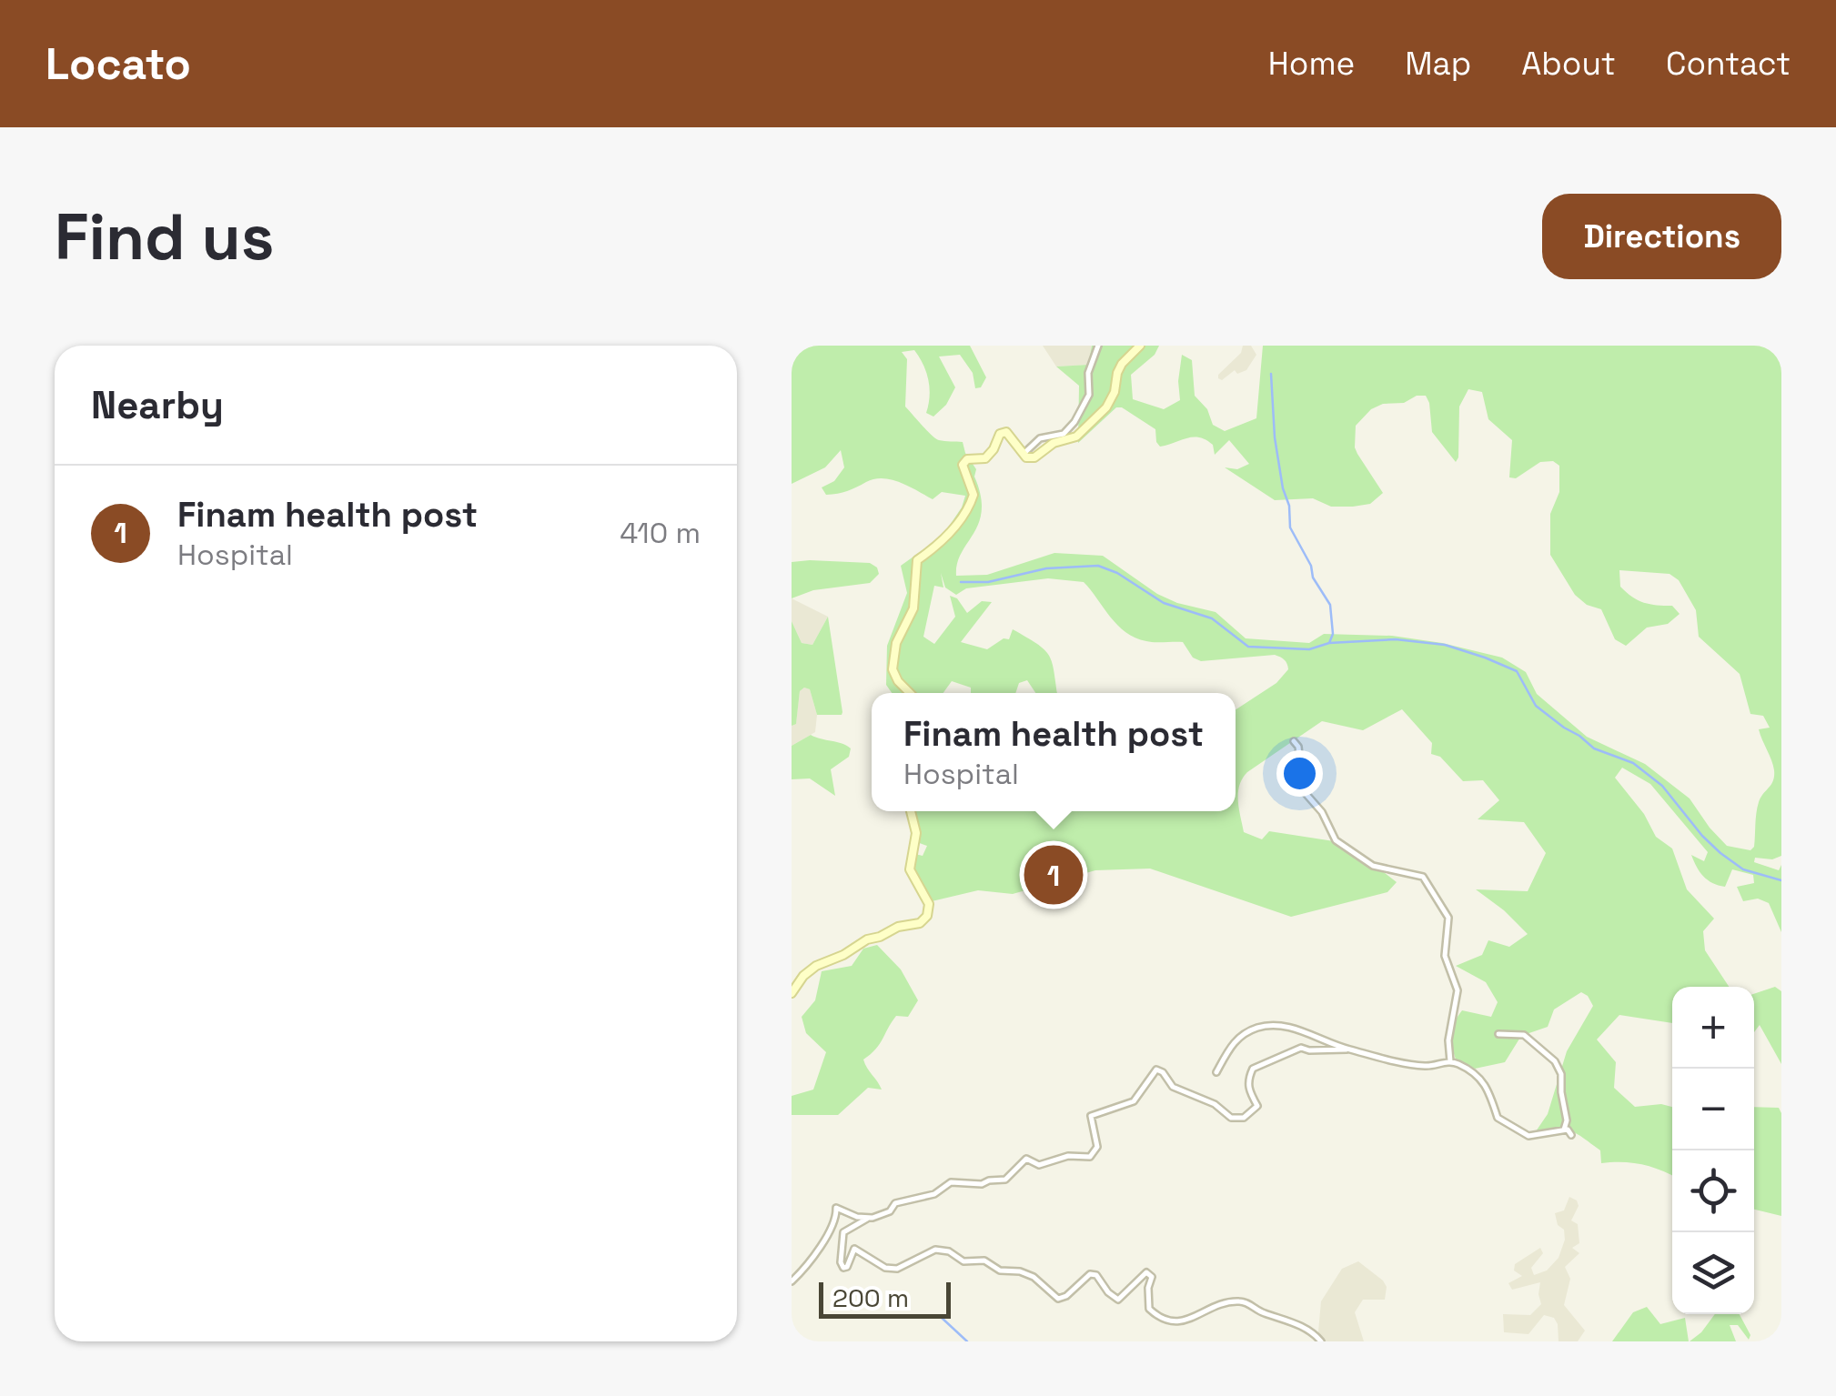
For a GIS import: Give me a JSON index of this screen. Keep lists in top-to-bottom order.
{
  "scale_bar": "200 m",
  "page": {
    "header": "Locato",
    "nav": [
      "Home",
      "Map",
      "About",
      "Contact"
    ],
    "buttons": "Directions",
    "title": "Find us",
    "heading": "Nearby",
    "list": [
      {
        "mark": "1",
        "name": "Finam health post",
        "note": "Hospital",
        "value": "410 m"
      }
    ],
    "popup": ["Finam health post", "Hospital"],
    "pins": "1",
    "map_buttons": ["+", "−"],
    "scale": "200 m"
  }
}
